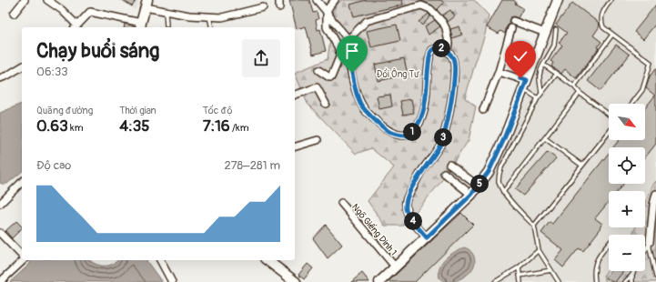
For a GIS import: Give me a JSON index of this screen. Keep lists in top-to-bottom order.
{
  "streets": {
    "street": ["Ngõ Giếng Dinh 1"]
  },
  "parks": ["Đồi Ông Tư"],
  "north": "bottom right",
  "page": {
    "heading": ["Chạy buổi sáng", "06:33"],
    "pins": [
      "2",
      "1",
      "3",
      "5",
      "4"
    ],
    "stats": [
      ["Quãng đường", "0.63 km"],
      ["Thời gian", "4:35"],
      ["Tốc độ", "7:16 /km"]
    ],
    "map_buttons": ["+", "−"],
    "chart": ["Độ cao", "278–281 m"]
  }
}
